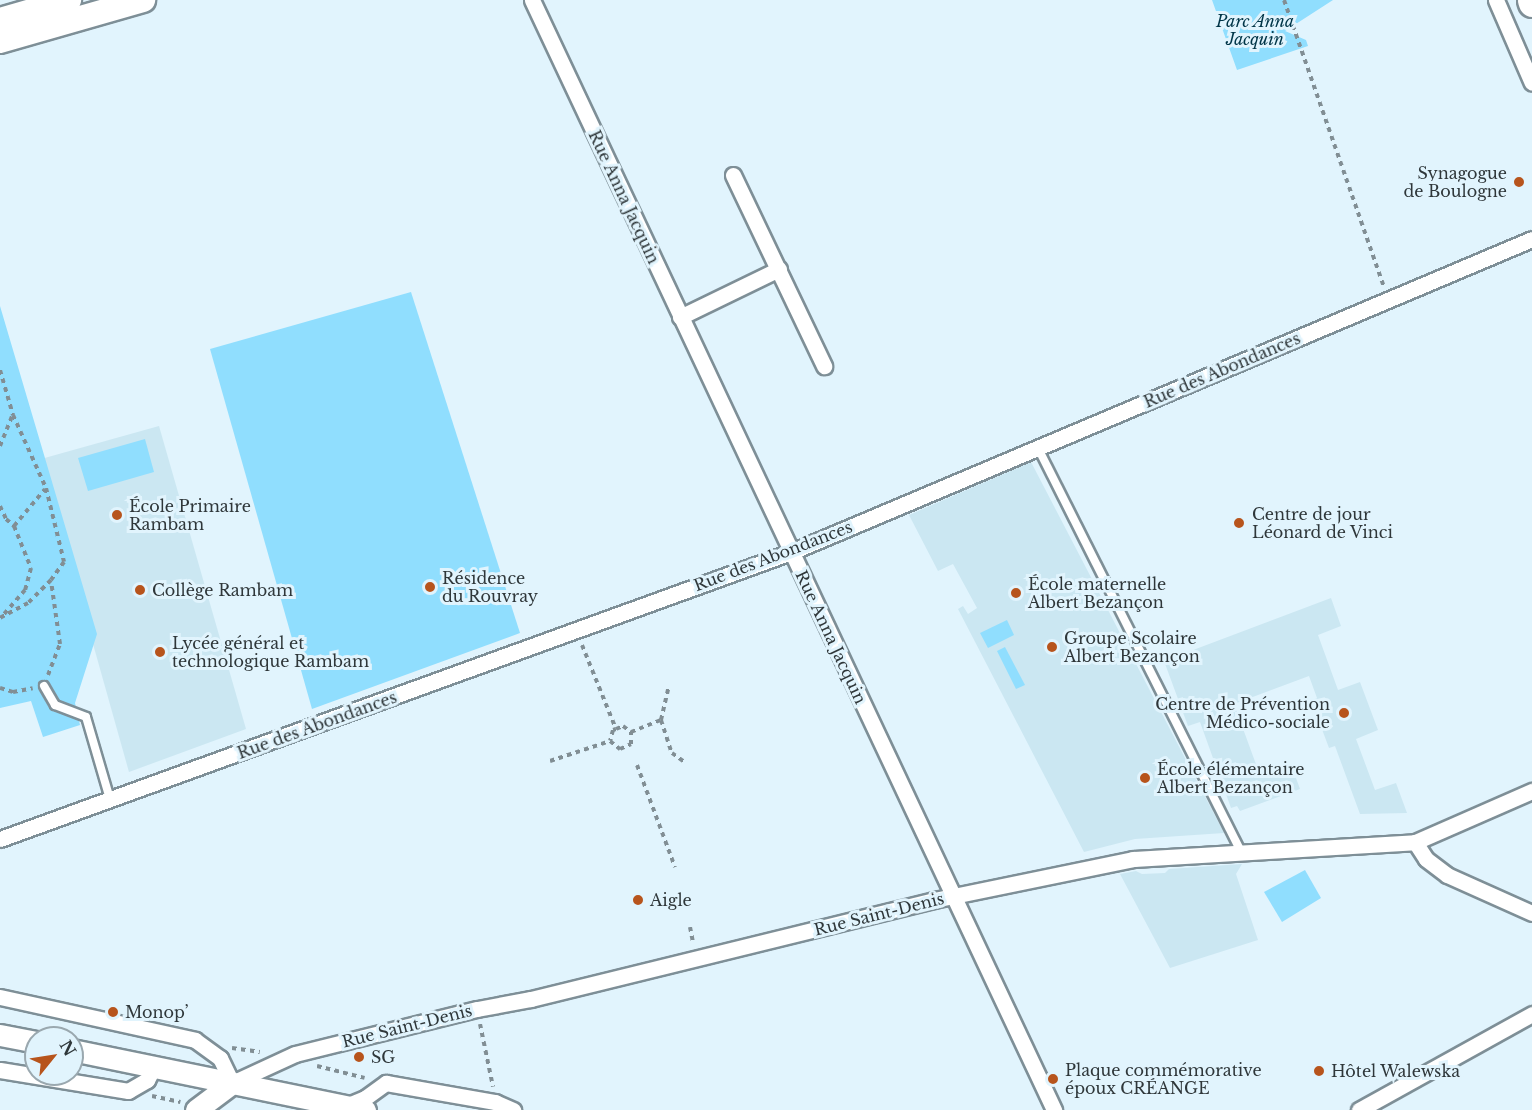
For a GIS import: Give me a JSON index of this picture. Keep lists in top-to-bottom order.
{
  "streets": {
    "street": ["Rue Anna Jacquin", "Rue des Abondances", "Rue Saint-Denis"]
  },
  "crossings": [
    ["Rue Anna Jacquin", "Rue des Abondances"],
    ["Rue Anna Jacquin", "Rue Saint-Denis"]
  ],
  "parks": ["Parc Anna Jacquin"],
  "places": [
    "Synagogue de Boulogne",
    "École Primaire Rambam",
    "Centre de jour Léonard de Vinci",
    "Résidence du Rouvray",
    "Collège Rambam",
    "École maternelle Albert Bezançon",
    "Groupe Scolaire Albert Bezançon",
    "Lycée général et technologique Rambam",
    "Centre de Prévention Médico-sociale",
    "École élémentaire Albert Bezançon",
    "Aigle",
    "Monop’",
    "SG",
    "Hôtel Walewska",
    "Plaque commémorative époux CRÉANGE"
  ],
  "north": "top right"
}
